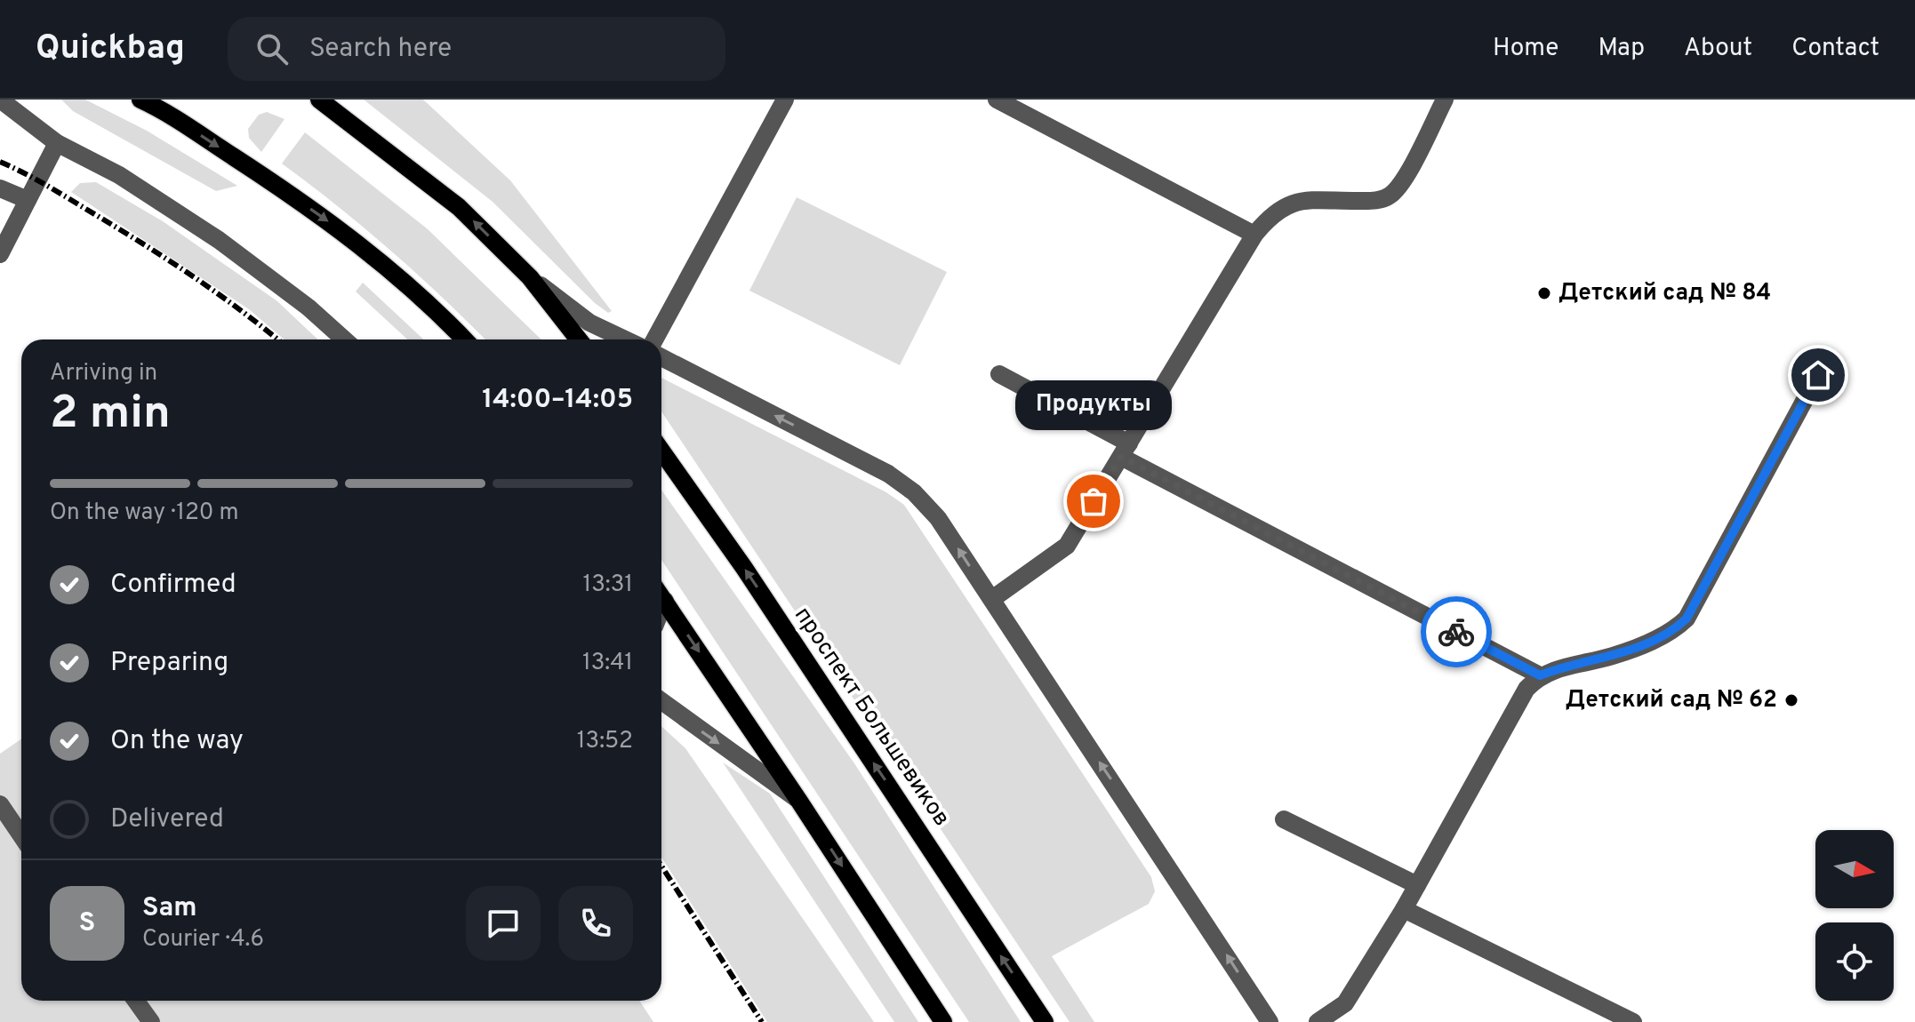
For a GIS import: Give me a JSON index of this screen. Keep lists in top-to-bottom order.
{
  "streets": {
    "main road": ["проспект Большевиков"]
  },
  "places": ["Детский сад № 84", "Продукты", "Детский сад № 62"],
  "north": "right",
  "page": {
    "header": "Quickbag",
    "search": "Search here",
    "nav": [
      "Home",
      "Map",
      "About",
      "Contact"
    ],
    "heading": ["2 min", "Arriving in", "14:00–14:05"],
    "panel": ["Sam", "Courier · 4.6"],
    "bubble": "Продукты",
    "bar": "On the way · 120 m",
    "list": [
      ["Confirmed", "13:31"],
      ["Preparing", "13:41"],
      ["On the way", "13:52"],
      "Delivered"
    ],
    "round": "S"
  }
}
